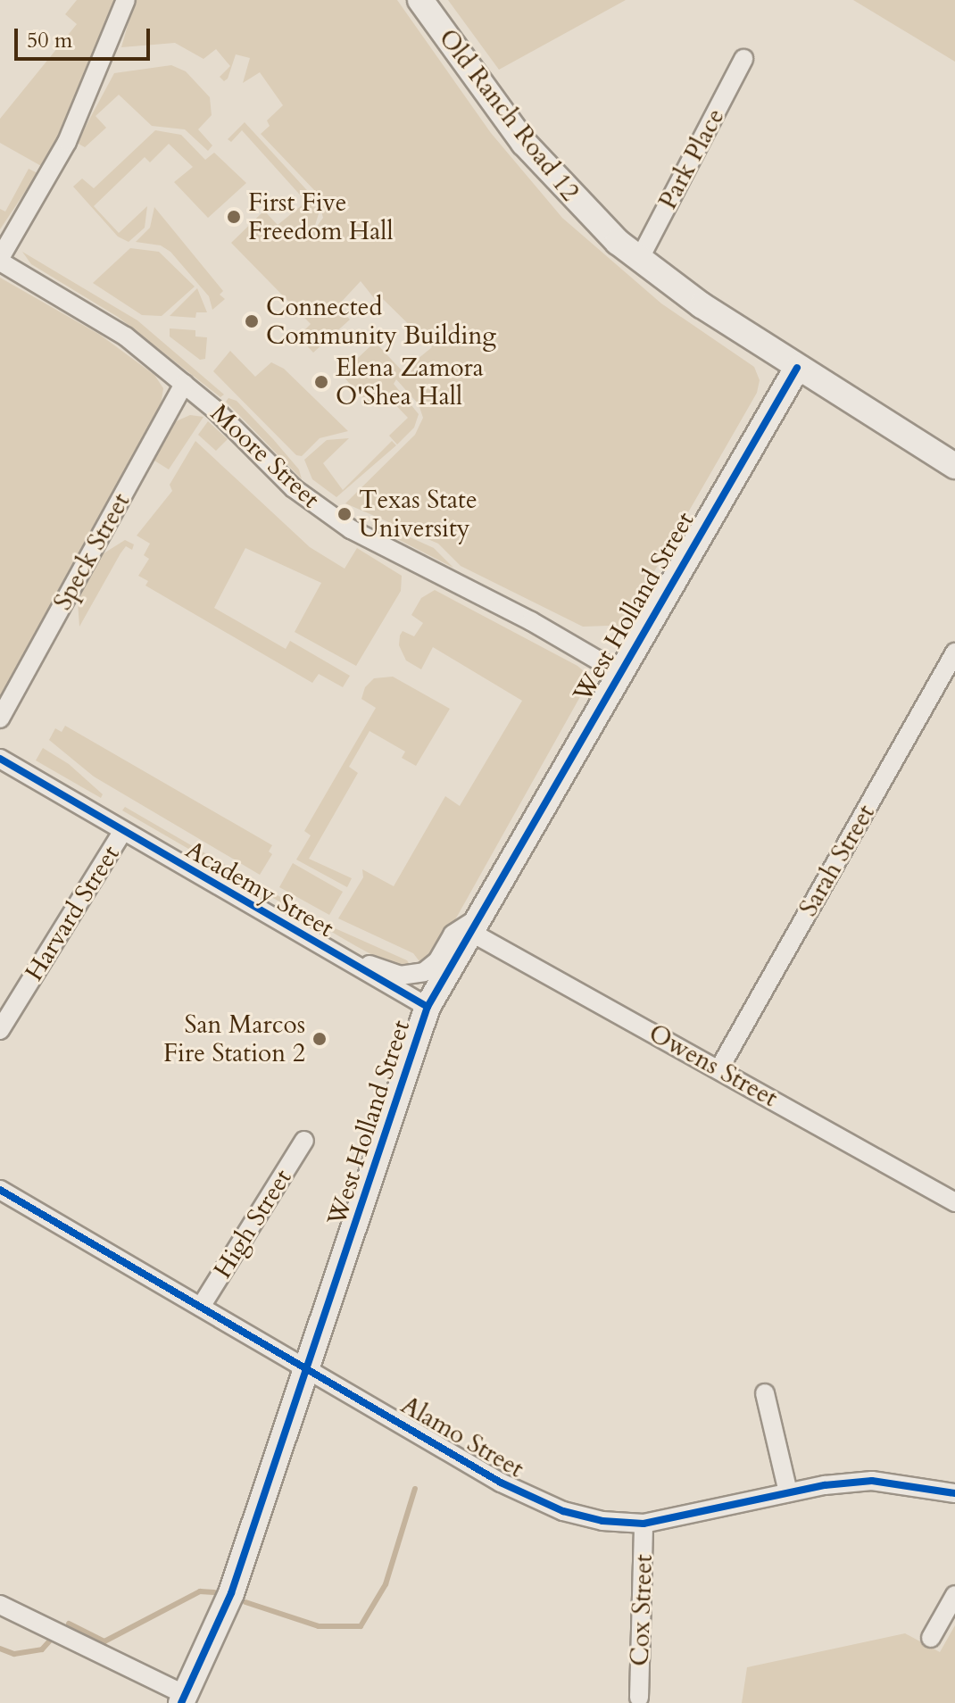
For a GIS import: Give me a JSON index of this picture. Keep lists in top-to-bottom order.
{
  "streets": {
    "street": [
      "Old Ranch Road 12",
      "Park Place",
      "Moore Street",
      "Speck Street",
      "West Holland Street",
      "Sarah Street",
      "Academy Street",
      "Harvard Street",
      "Owens Street",
      "High Street",
      "Alamo Street",
      "Cox Street"
    ]
  },
  "crossings": [
    ["Old Ranch Road 12", "Park Place"],
    ["Old Ranch Road 12", "West Holland Street"],
    ["Moore Street", "Speck Street"],
    ["Moore Street", "West Holland Street"],
    ["West Holland Street", "Academy Street"],
    ["West Holland Street", "Owens Street"],
    ["West Holland Street", "Alamo Street"],
    ["Sarah Street", "Owens Street"],
    ["Academy Street", "Harvard Street"],
    ["High Street", "Alamo Street"],
    ["Alamo Street", "Cox Street"]
  ],
  "places": [
    "First Five Freedom Hall",
    "Connected Community Building",
    "Elena Zamora O'Shea Hall",
    "Texas State University",
    "San Marcos Fire Station 2"
  ],
  "scale_bar": "50 m"
}
